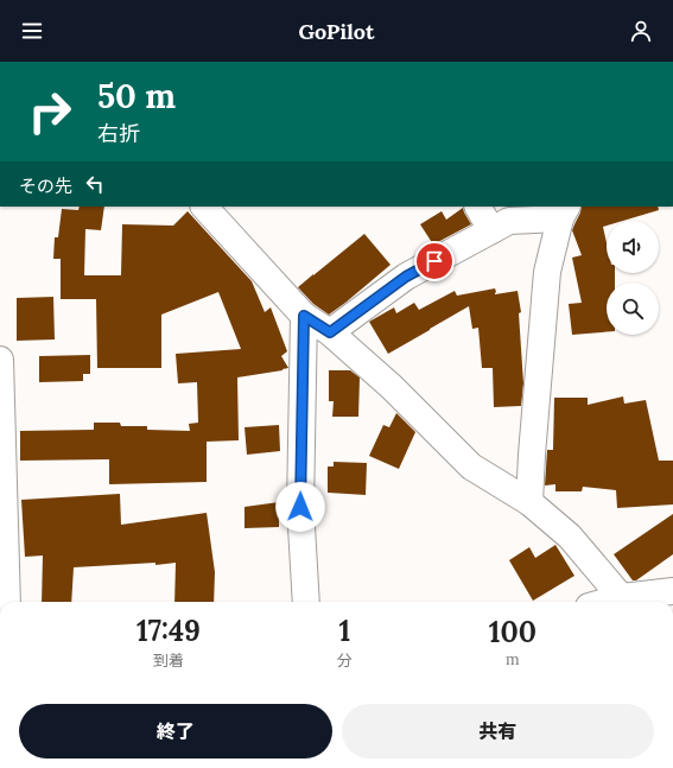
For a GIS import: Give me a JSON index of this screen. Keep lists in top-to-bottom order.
{
  "page": {
    "header": "GoPilot",
    "turn": ["50 m", "右折"],
    "then": "その先",
    "eta": [
      "17:49",
      "到着",
      "1",
      "分",
      "100",
      "m"
    ],
    "buttons": ["終了", "共有"]
  }
}
